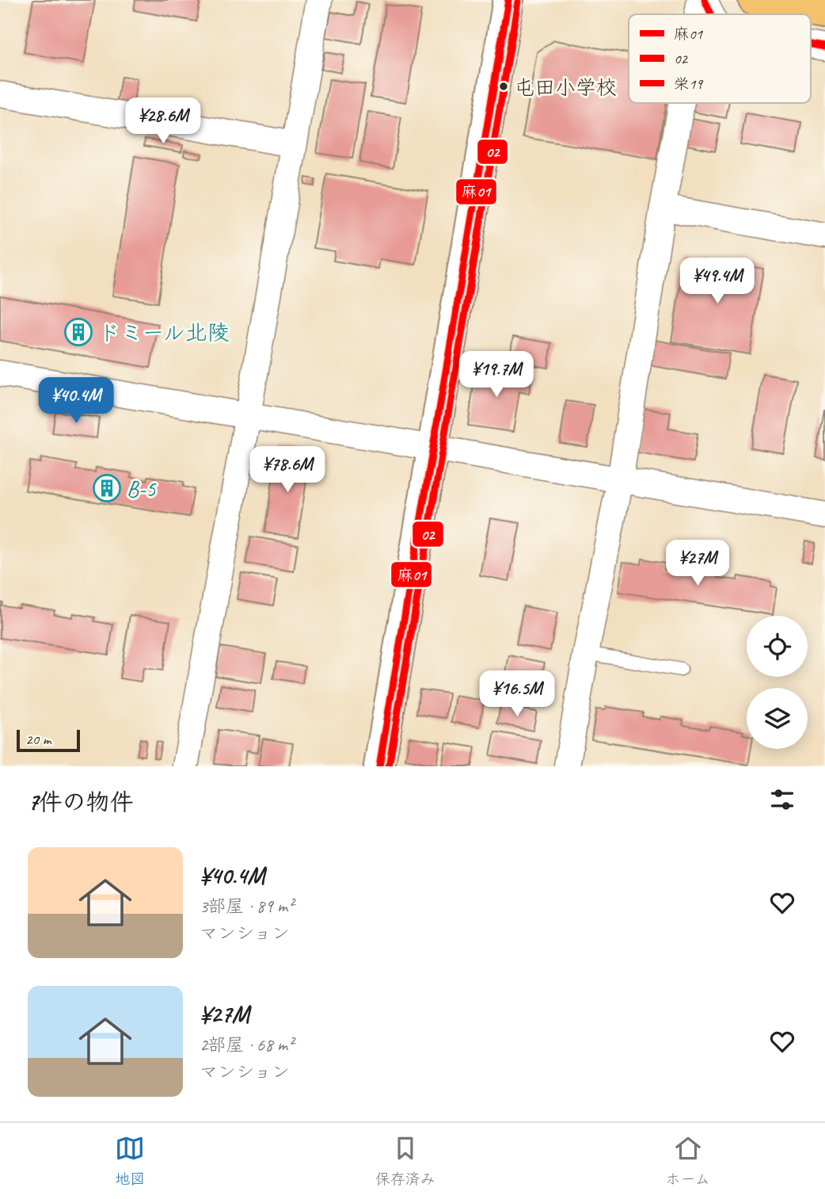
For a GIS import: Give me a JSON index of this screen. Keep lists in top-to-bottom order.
{
  "places": {
    "other": ["屯田小学校"],
    "building": ["ドミール北陵", "B-5"]
  },
  "lines": ["transit line 麻01", "transit line 栄19", "transit line 02"],
  "legend": ["麻01", "02", "栄19"],
  "scale_bar": "20 m",
  "page": {
    "price": [
      "¥28.6M",
      "¥49.4M",
      "¥19.7M",
      "¥40.4M",
      "¥78.6M",
      "¥27M",
      "¥16.5M"
    ],
    "scale": "20 m",
    "heading": "7件の物件",
    "list": [
      {
        "name": "¥40.4M",
        "note": "3部屋 · 89 m² · マンション"
      },
      {
        "name": "¥27M",
        "note": "2部屋 · 68 m² · マンション"
      }
    ],
    "tabs": ["地図", "保存済み", "ホーム"]
  }
}
